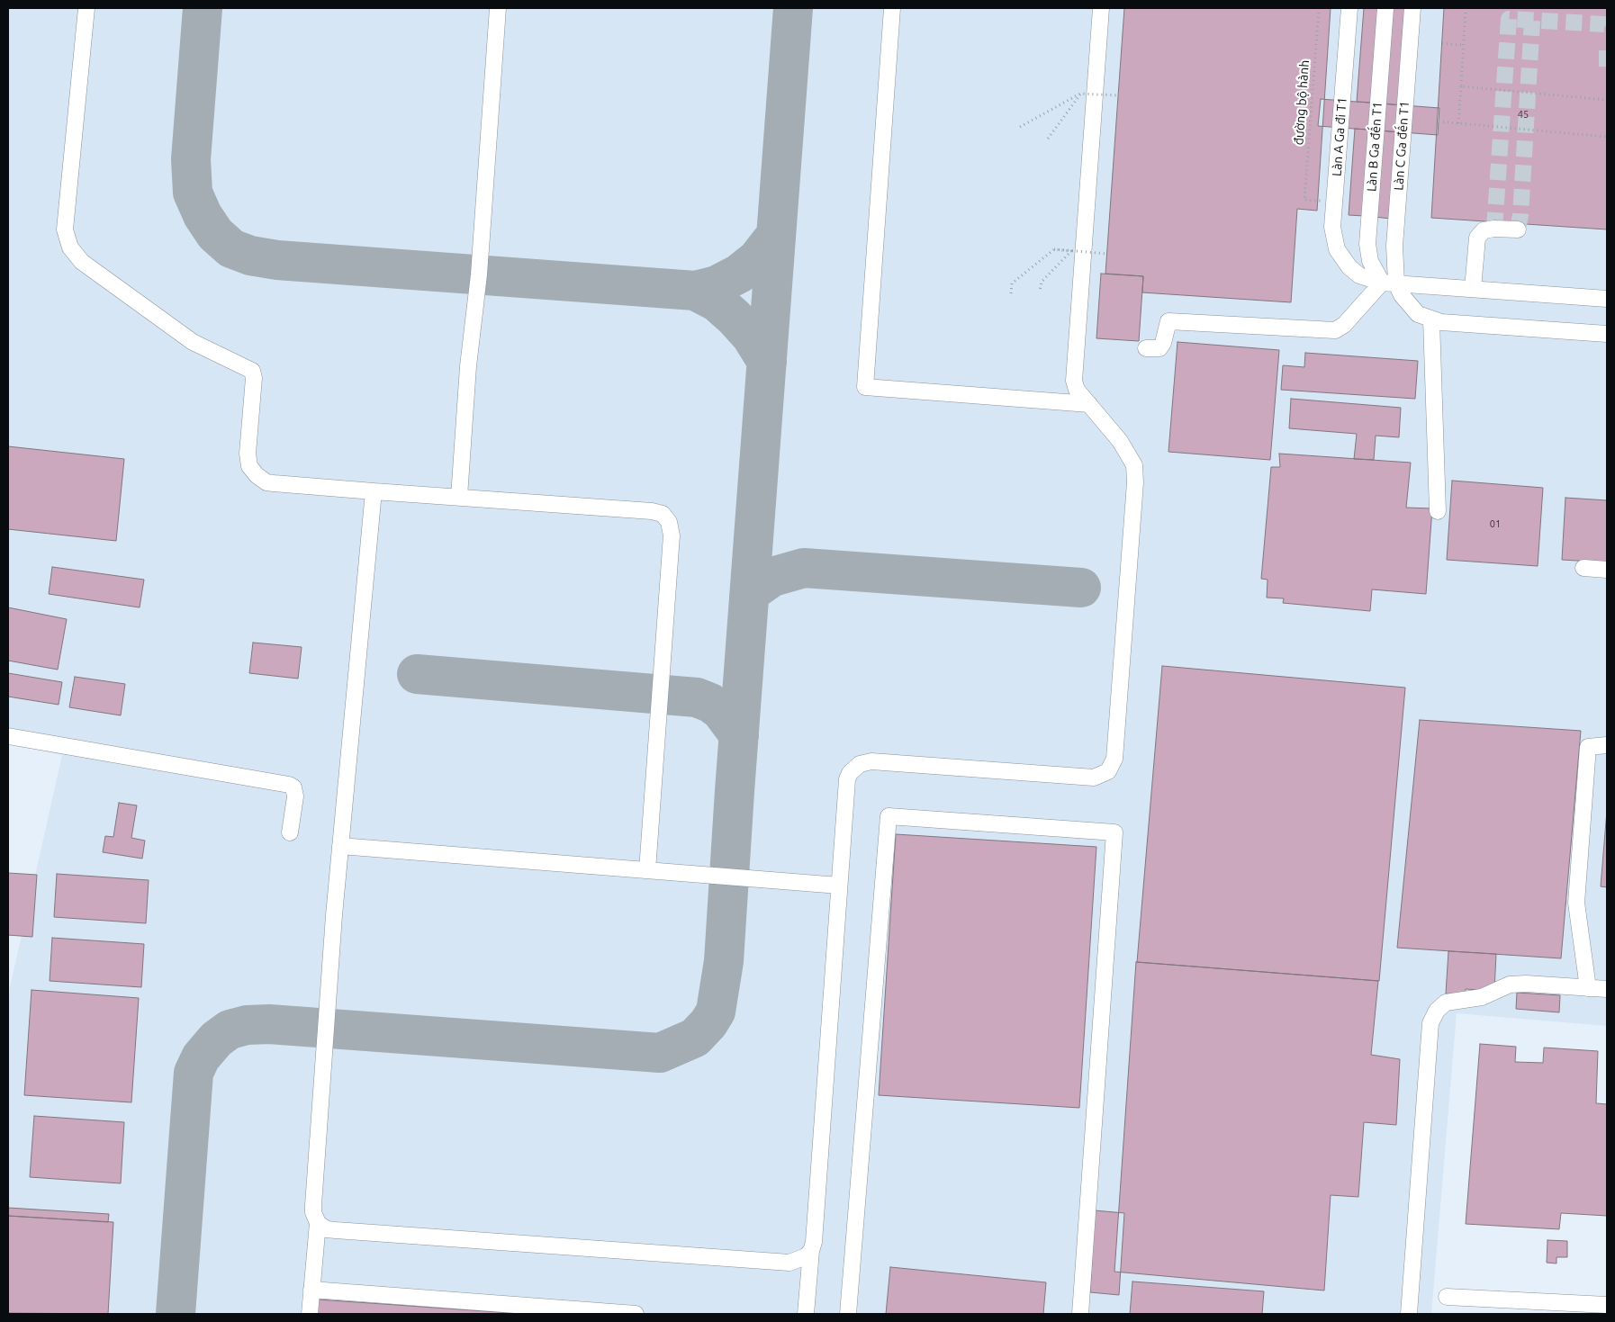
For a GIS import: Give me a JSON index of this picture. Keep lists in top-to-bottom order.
{
  "streets": {
    "street": ["Làn A Ga đi T1", "Làn C Ga đến T1", "Làn B Ga đến T1"],
    "path": ["đường bộ hành"]
  },
  "crossings": [
    ["Làn A Ga đi T1", "Làn C Ga đến T1"],
    ["Làn A Ga đi T1", "Làn B Ga đến T1"],
    ["Làn C Ga đến T1", "Làn B Ga đến T1"]
  ],
  "house_numbers": ["45", "01"]
}
